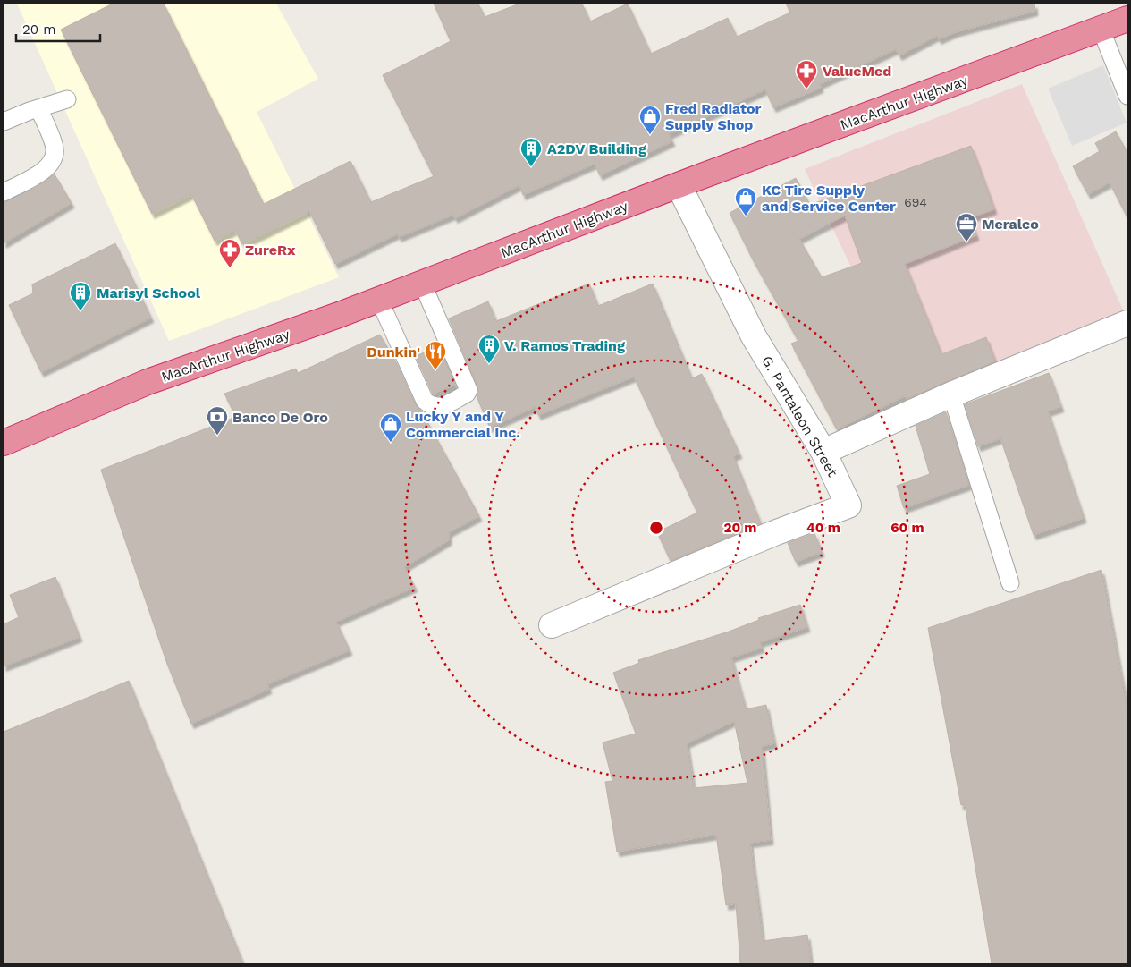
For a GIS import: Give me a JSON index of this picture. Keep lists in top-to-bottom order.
{
  "streets": {
    "highway": ["MacArthur Highway"],
    "street": ["G. Pantaleon Street"]
  },
  "crossings": [
    ["MacArthur Highway", "G. Pantaleon Street"]
  ],
  "places": {
    "pharmacy": ["ValueMed", "ZureRx"],
    "shop": ["Fred Radiator Supply Shop", "KC Tire Supply and Service Center", "Lucky Y and Y Commercial Inc."],
    "building": ["A2DV Building", "Marisyl School", "V. Ramos Trading"],
    "office": ["Meralco"],
    "restaurant": ["Dunkin'"],
    "bank": ["Banco De Oro"]
  },
  "house_numbers": ["694"],
  "scale_bar": "20 m",
  "rings": ["20 m", "40 m", "60 m"]
}
